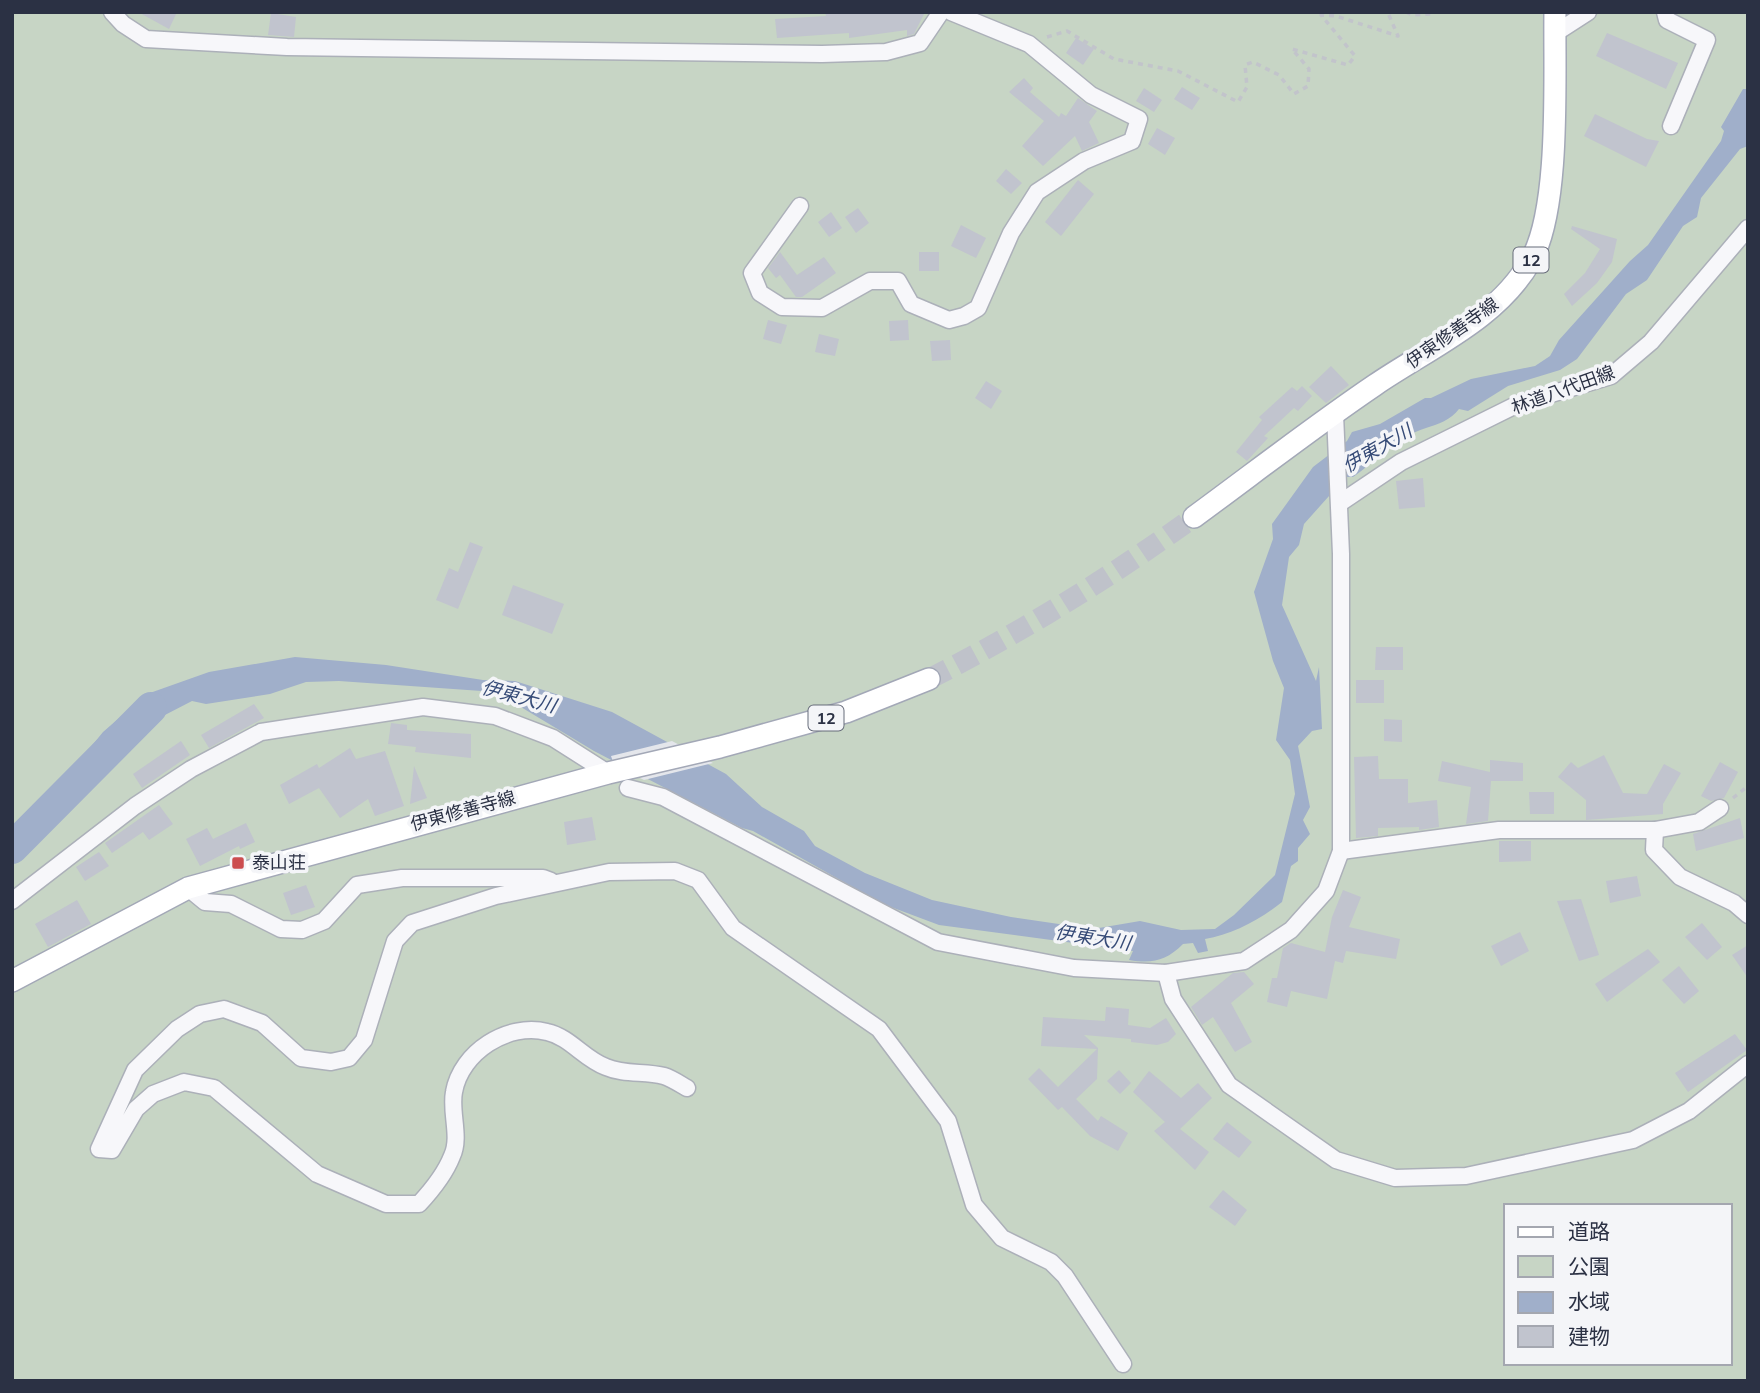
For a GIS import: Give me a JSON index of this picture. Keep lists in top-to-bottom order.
{
  "streets": {
    "main road": ["12", "伊東修善寺線"],
    "street": ["林道八代田線"]
  },
  "water": ["伊東大川"],
  "places": {
    "transit": ["泰山荘"]
  },
  "legend": [
    "道路",
    "公園",
    "水域",
    "建物"
  ]
}
